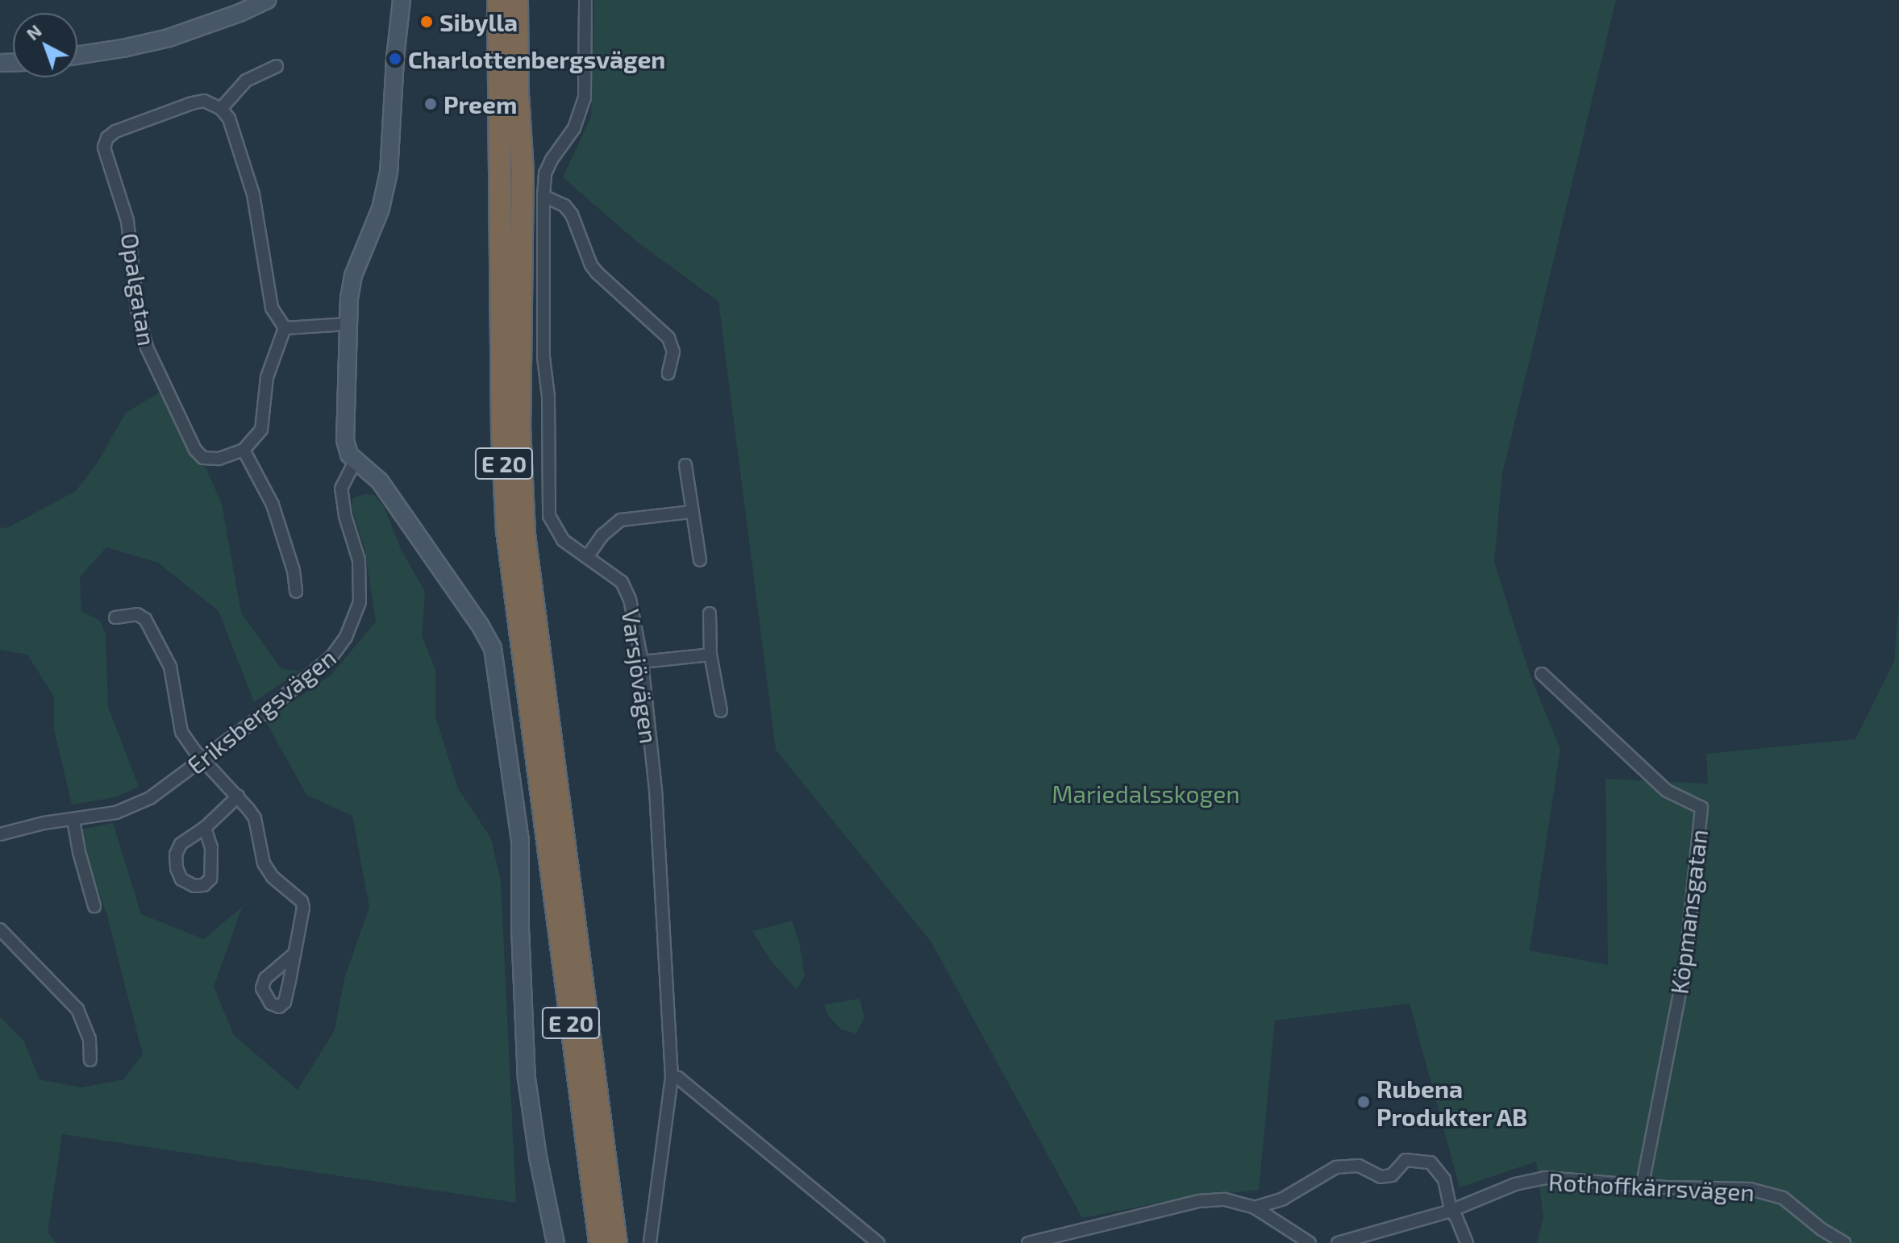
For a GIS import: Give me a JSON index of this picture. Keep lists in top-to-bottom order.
{
  "streets": {
    "highway": ["E 20"],
    "street": [
      "Opalgatan",
      "Varsjövägen",
      "Eriksbergsvägen",
      "Köpmansgatan",
      "Rothoffkärrsvägen"
    ]
  },
  "crossings": [
    ["Köpmansgatan", "Rothoffkärrsvägen"]
  ],
  "parks": ["Mariedalsskogen"],
  "places": [
    "Sibylla",
    "Charlottenbergsvägen",
    "Preem",
    "Rubena Produkter AB"
  ],
  "north": "top left"
}
